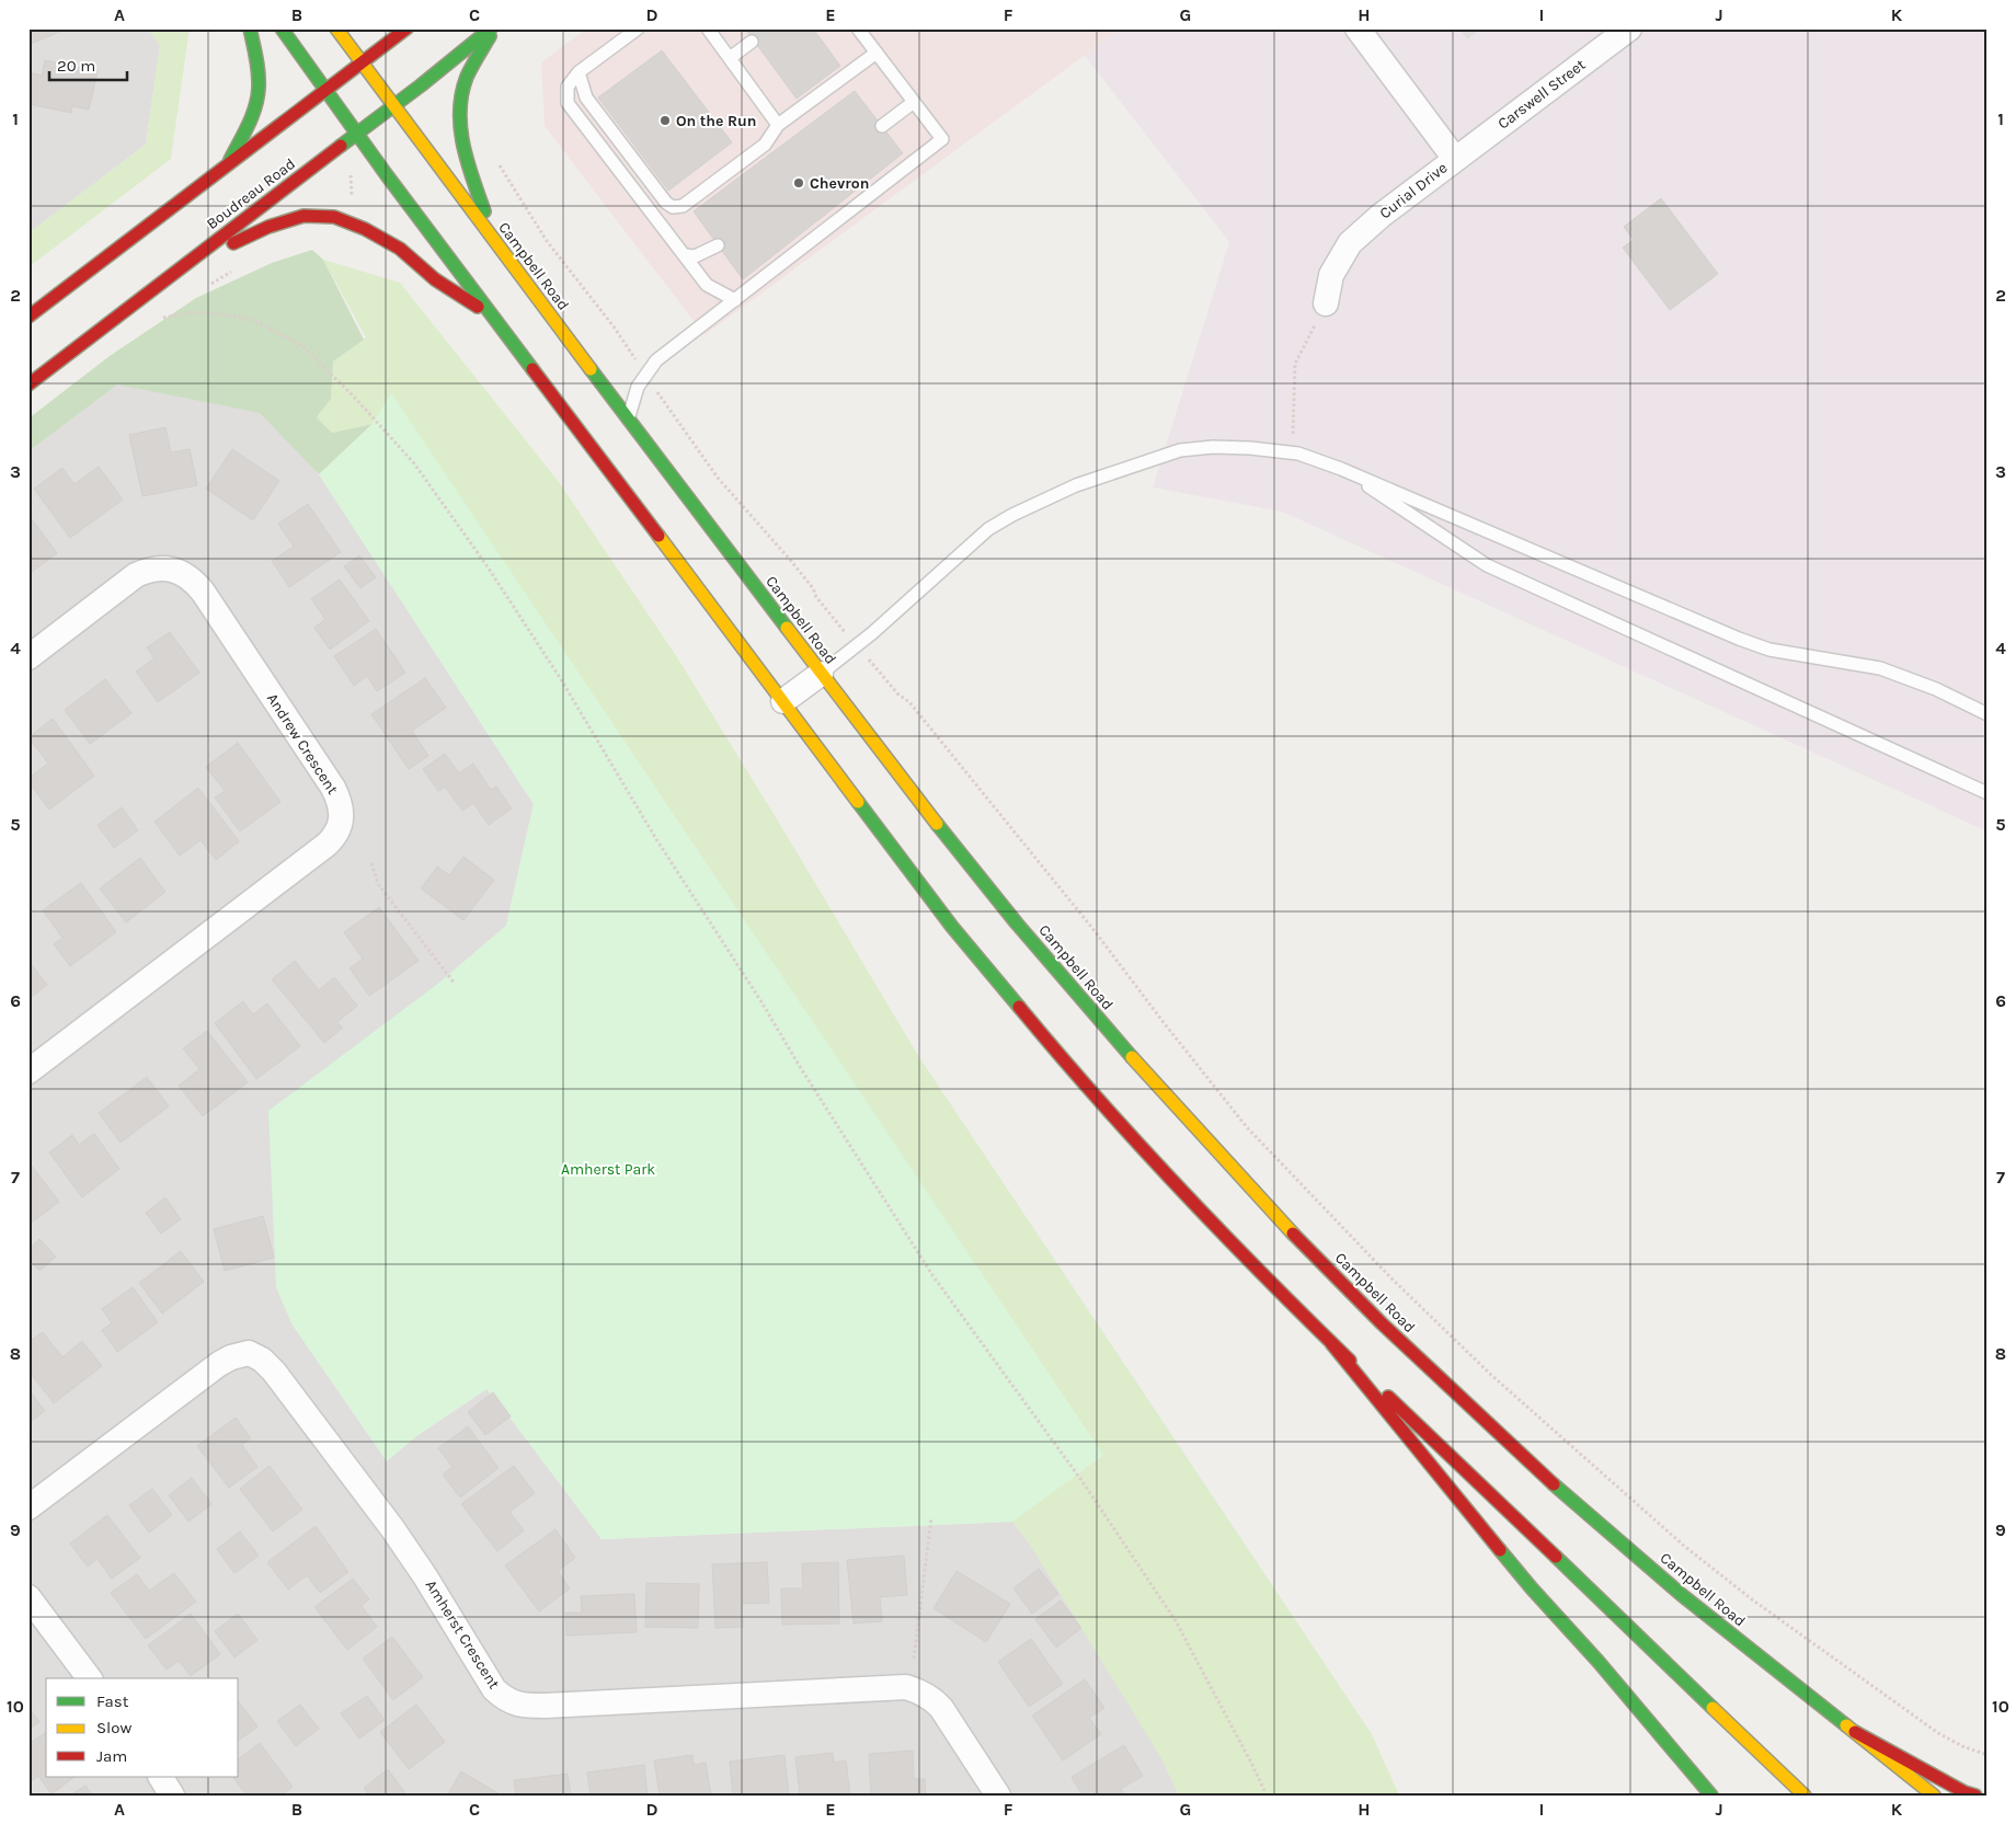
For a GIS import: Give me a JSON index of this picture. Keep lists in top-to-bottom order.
{
  "streets": {
    "main road": ["Boudreau Road", "Campbell Road"],
    "street": [
      "Carswell Street",
      "Curial Drive",
      "Andrew Crescent",
      "Amherst Crescent"
    ]
  },
  "crossings": [
    ["Carswell Street", "Curial Drive"],
    ["Boudreau Road", "Campbell Road"]
  ],
  "parks": ["Amherst Park"],
  "places": ["On the Run", "Chevron"],
  "legend": ["Fast", "Slow", "Jam"],
  "scale_bar": "20 m",
  "grid": {
    "columns": [
      "A",
      "B",
      "C",
      "D",
      "E",
      "F",
      "G",
      "H",
      "I",
      "J",
      "K"
    ],
    "rows": [
      "1",
      "2",
      "3",
      "4",
      "5",
      "6",
      "7",
      "8",
      "9",
      "10"
    ]
  }
}
